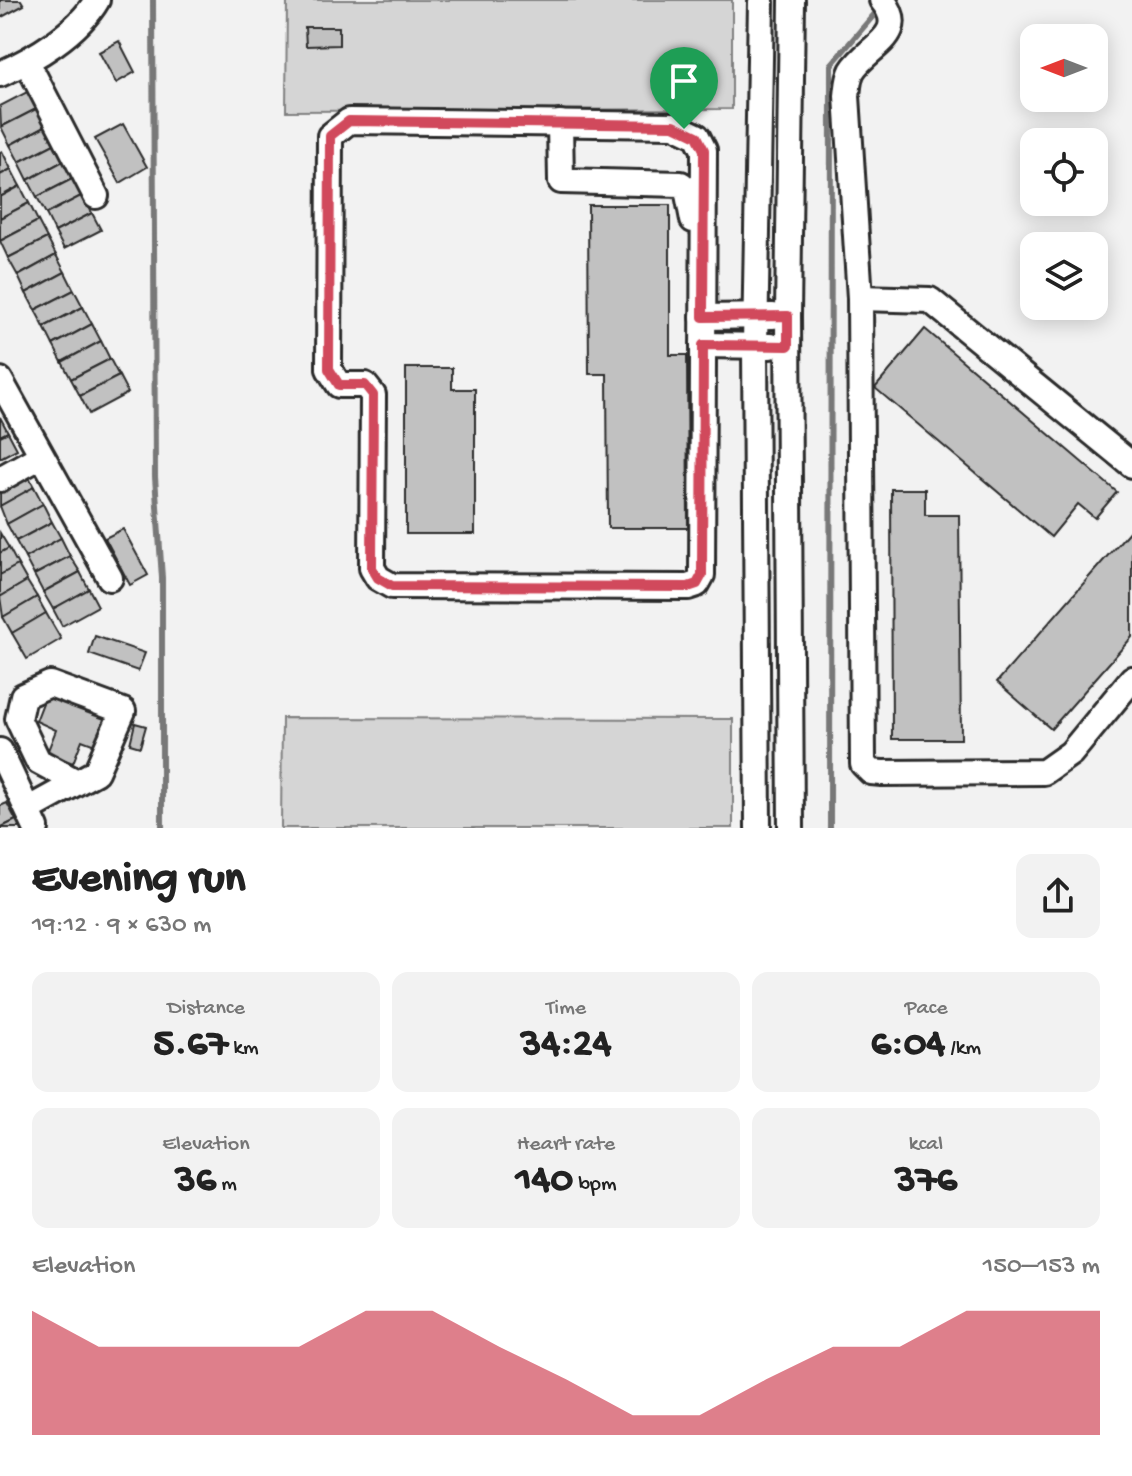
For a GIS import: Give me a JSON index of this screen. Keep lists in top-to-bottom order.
{
  "north": "left",
  "page": {
    "heading": ["Evening run", "19:12 · 9 × 630 m"],
    "stats": [
      ["Distance", "5.67 km"],
      ["Time", "34:24"],
      ["Pace", "6:04 /km"],
      ["Elevation", "36 m"],
      ["Heart rate", "140 bpm"],
      ["kcal", "376"]
    ],
    "chart": ["Elevation", "150–153 m"]
  }
}
